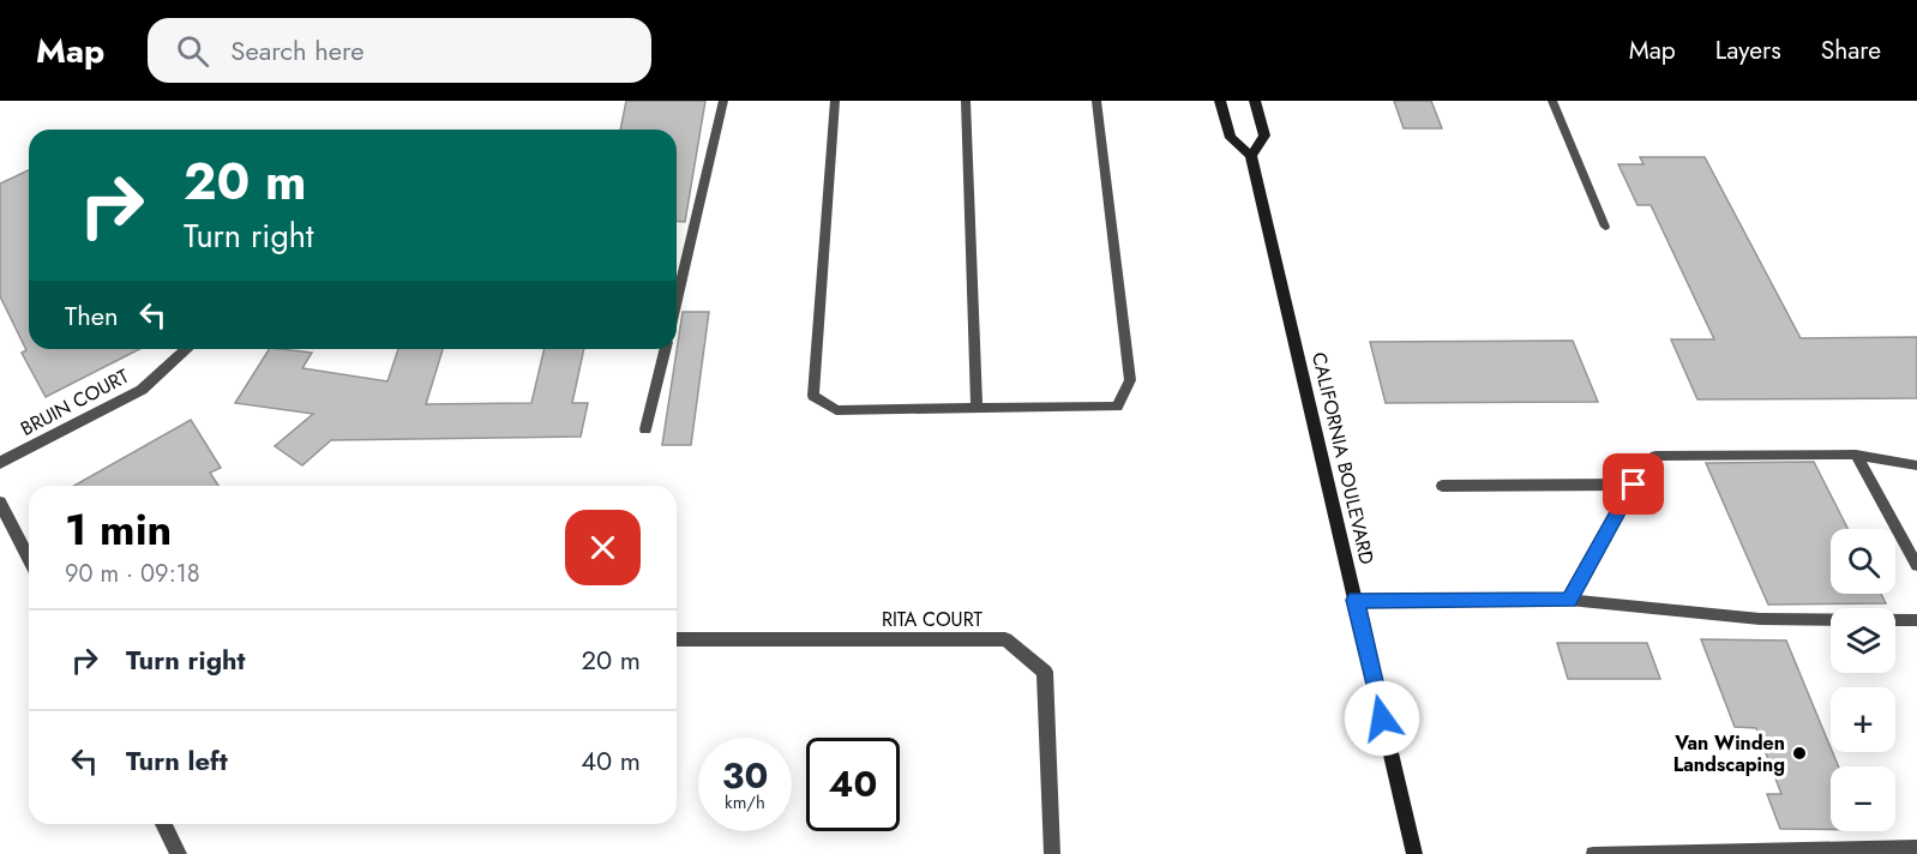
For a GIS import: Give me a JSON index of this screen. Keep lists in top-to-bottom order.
{
  "streets": {
    "street": ["BRUIN COURT", "CALIFORNIA BOULEVARD", "RITA COURT"]
  },
  "places": ["Van Winden Landscaping"],
  "page": {
    "header": "Map",
    "search": "Search here",
    "nav": ["Map", "Layers", "Share"],
    "turn": ["20 m", "Turn right"],
    "then": "Then",
    "heading": ["1 min", "90 m · 09:18"],
    "map_buttons": ["+", "−"],
    "list": [
      {
        "name": "Turn right",
        "value": "20 m"
      },
      {
        "name": "Turn left",
        "value": "40 m"
      }
    ],
    "speed": "30 km/h",
    "limit": "40"
  }
}
